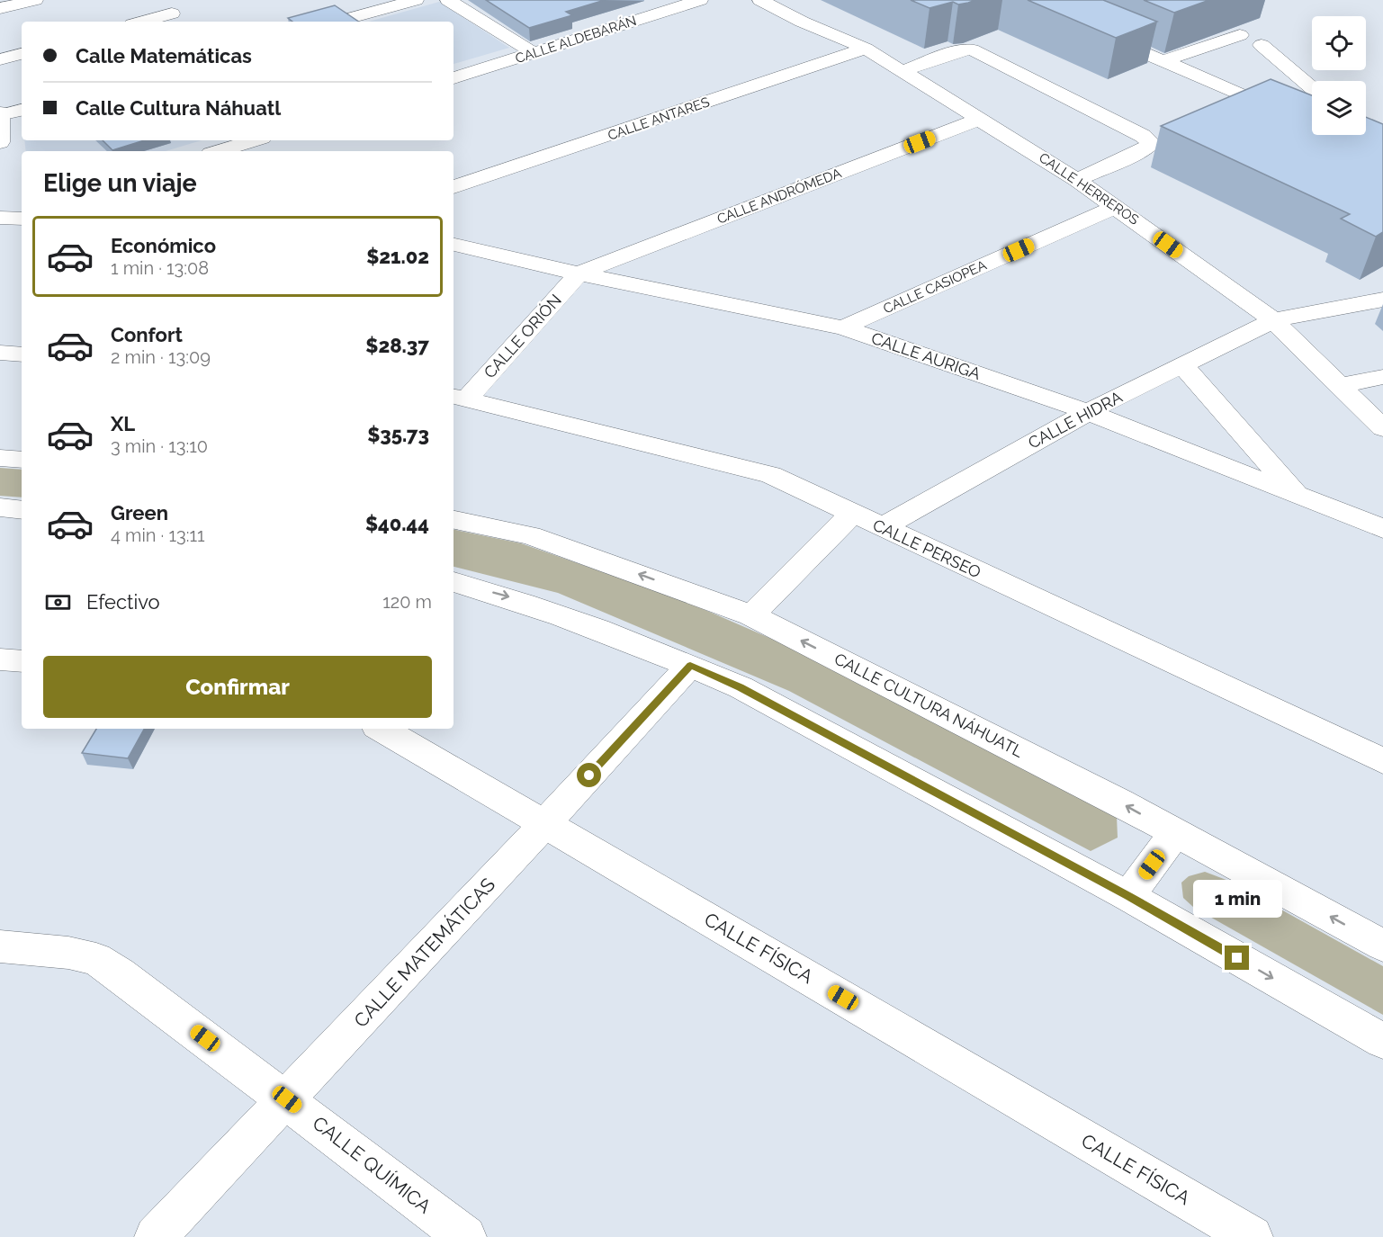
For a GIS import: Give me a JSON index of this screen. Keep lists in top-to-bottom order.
{
  "streets": {
    "street": [
      "CALLE ALDEBARÁN",
      "CALLE ANTARES",
      "CALLE HERREROS",
      "CALLE ANDRÓMEDA",
      "CALLE CASIOPEA",
      "CALLE ORIÓN",
      "CALLE AURIGA",
      "CALLE HIDRA",
      "CALLE PERSEO",
      "CALLE CULTURA NÁHUATL",
      "CALLE FÍSICA",
      "CALLE MATEMÁTICAS",
      "CALLE QUÍMICA"
    ]
  },
  "crossings": [
    ["CALLE ANTARES", "CALLE HERREROS"],
    ["CALLE HERREROS", "CALLE ANDRÓMEDA"],
    ["CALLE HERREROS", "CALLE CASIOPEA"],
    ["CALLE HERREROS", "CALLE HIDRA"],
    ["CALLE ANDRÓMEDA", "CALLE ORIÓN"],
    ["CALLE ANDRÓMEDA", "CALLE AURIGA"],
    ["CALLE CASIOPEA", "CALLE AURIGA"],
    ["CALLE ORIÓN", "CALLE AURIGA"],
    ["CALLE ORIÓN", "CALLE PERSEO"],
    ["CALLE AURIGA", "CALLE HIDRA"],
    ["CALLE HIDRA", "CALLE PERSEO"],
    ["CALLE FÍSICA", "CALLE MATEMÁTICAS"],
    ["CALLE MATEMÁTICAS", "CALLE QUÍMICA"]
  ],
  "page": {
    "banner": ["Calle Matemáticas", "Calle Cultura Náhuatl"],
    "heading": "Elige un viaje",
    "list": [
      {
        "name": "Económico",
        "note": "1 min · 13:08",
        "value": "$21.02"
      },
      {
        "name": "Confort",
        "note": "2 min · 13:09",
        "value": "$28.37"
      },
      {
        "name": "XL",
        "note": "3 min · 13:10",
        "value": "$35.73"
      },
      {
        "name": "Green",
        "note": "4 min · 13:11",
        "value": "$40.44"
      }
    ],
    "pay": ["Efectivo", "120 m"],
    "buttons": "Confirmar",
    "bubble": "1 min"
  }
}
